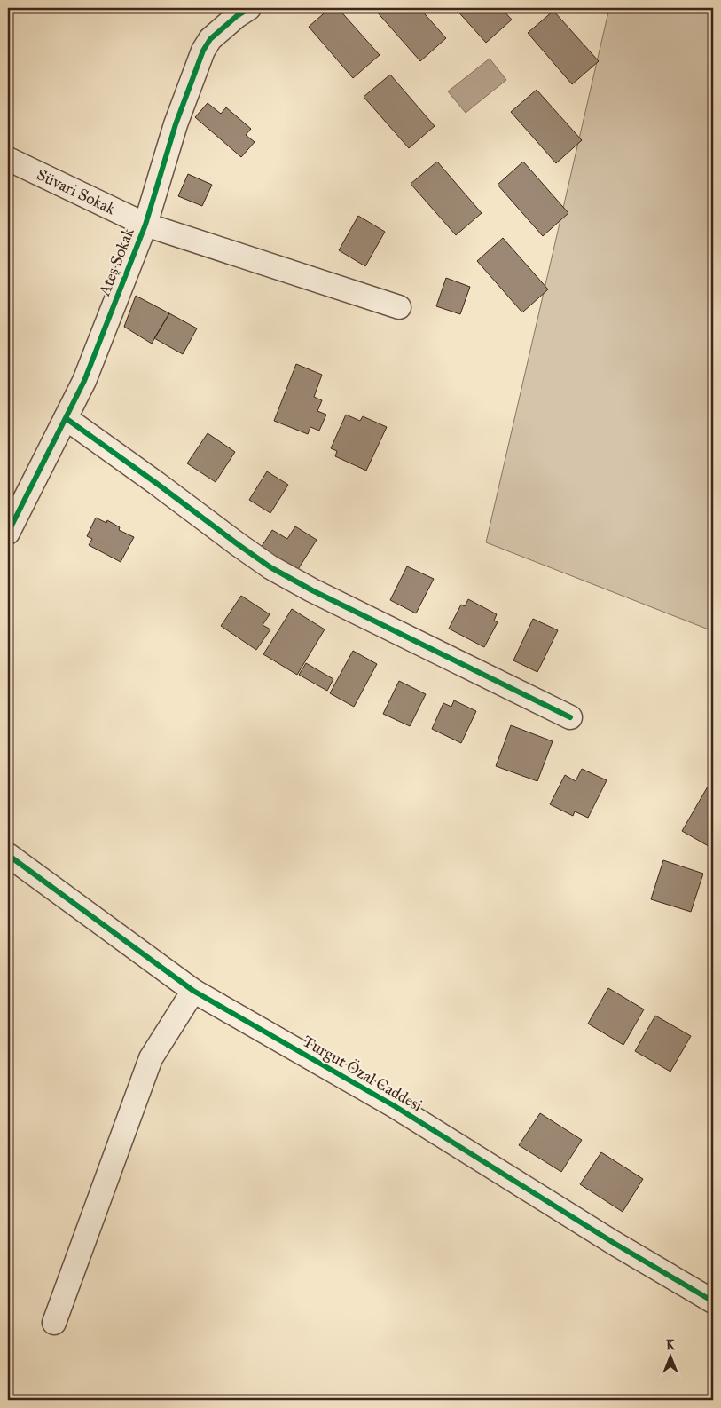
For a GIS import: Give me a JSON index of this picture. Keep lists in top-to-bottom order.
{
  "streets": {
    "street": ["Süvari Sokak", "Ateş Sokak", "Turgut Özal Caddesi"]
  },
  "crossings": [
    ["Süvari Sokak", "Ateş Sokak"]
  ],
  "north": "top"
}
